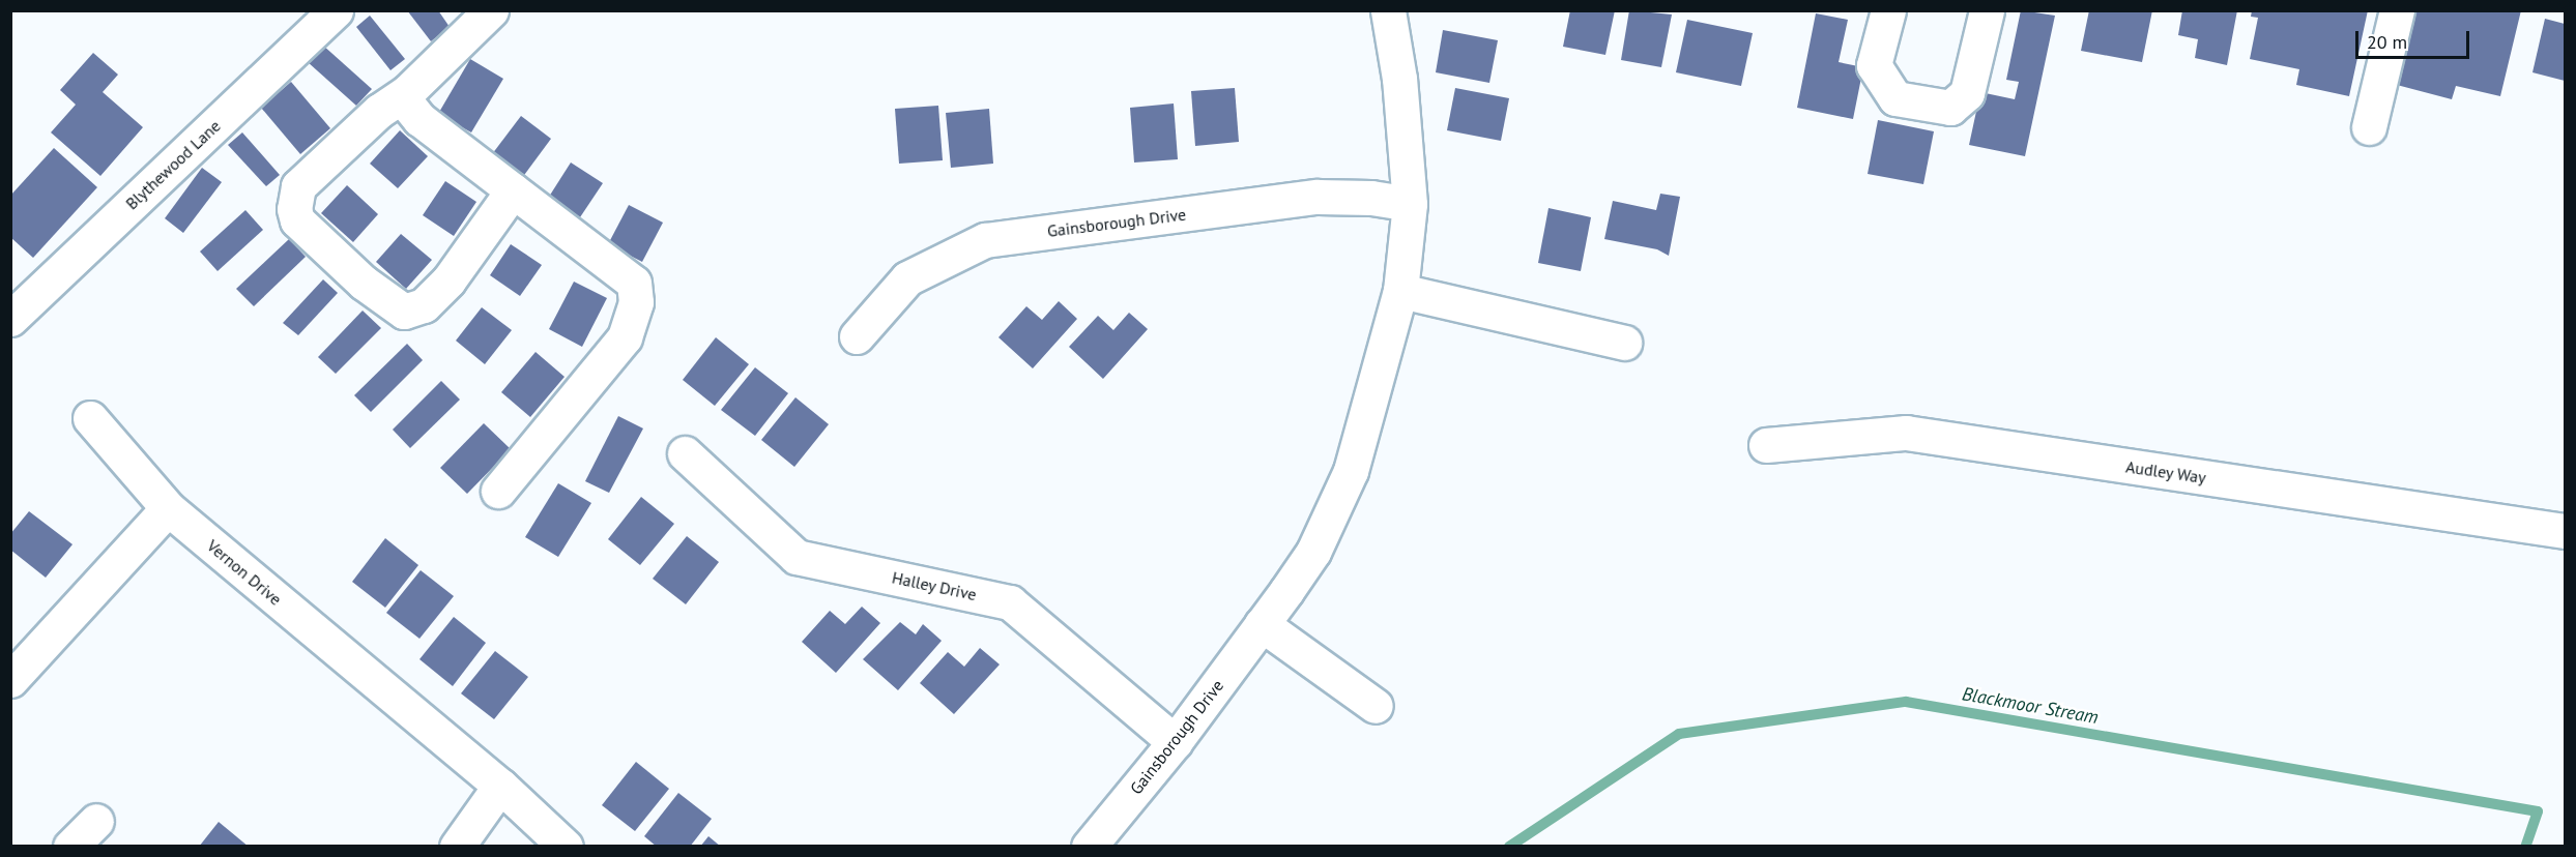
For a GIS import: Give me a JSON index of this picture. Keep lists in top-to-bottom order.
{
  "streets": {
    "street": [
      "Blythewood Lane",
      "Gainsborough Drive",
      "Audley Way",
      "Vernon Drive",
      "Halley Drive"
    ]
  },
  "crossings": [
    ["Gainsborough Drive", "Halley Drive"]
  ],
  "water": ["Blackmoor Stream"],
  "scale_bar": "20 m"
}
